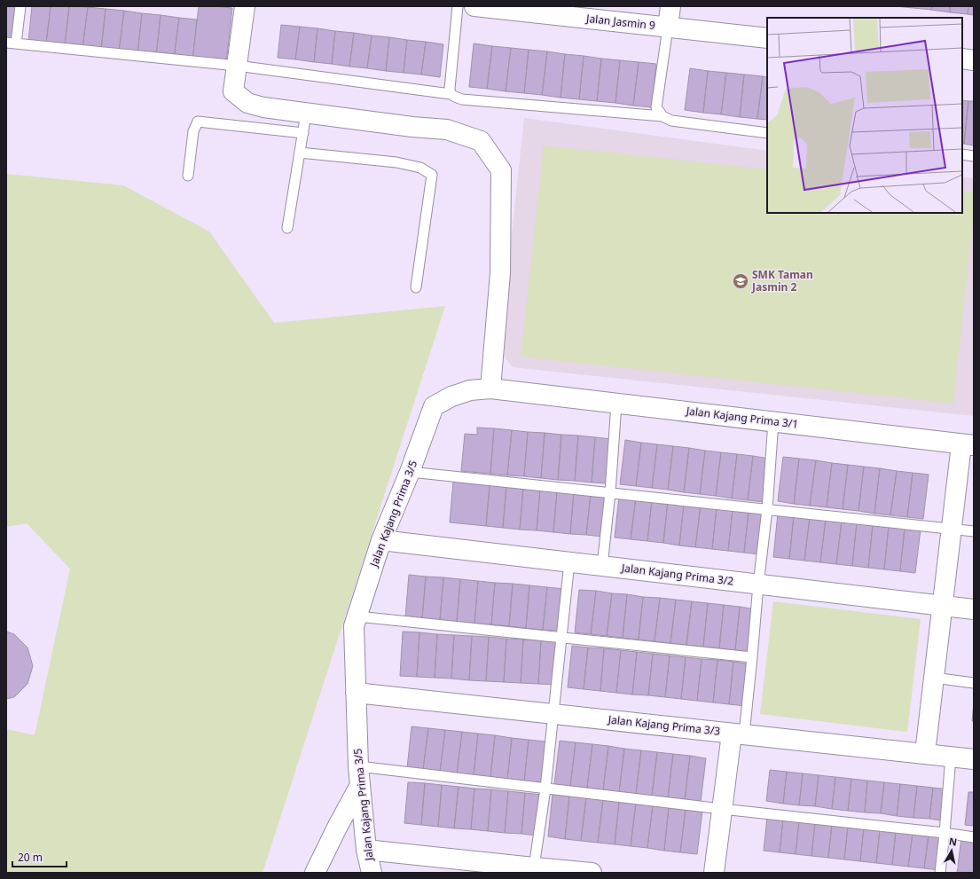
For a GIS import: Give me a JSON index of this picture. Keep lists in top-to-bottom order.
{
  "streets": {
    "street": [
      "Jalan Jasmin 9",
      "Jalan Kajang Prima 3/1",
      "Jalan Kajang Prima 3/5",
      "Jalan Kajang Prima 3/2",
      "Jalan Kajang Prima 3/3"
    ]
  },
  "crossings": [
    ["Jalan Kajang Prima 3/1", "Jalan Kajang Prima 3/5"],
    ["Jalan Kajang Prima 3/5", "Jalan Kajang Prima 3/2"],
    ["Jalan Kajang Prima 3/5", "Jalan Kajang Prima 3/3"]
  ],
  "places": {
    "school or university": ["SMK Taman Jasmin 2"]
  },
  "scale_bar": "20 m",
  "north": "top"
}
